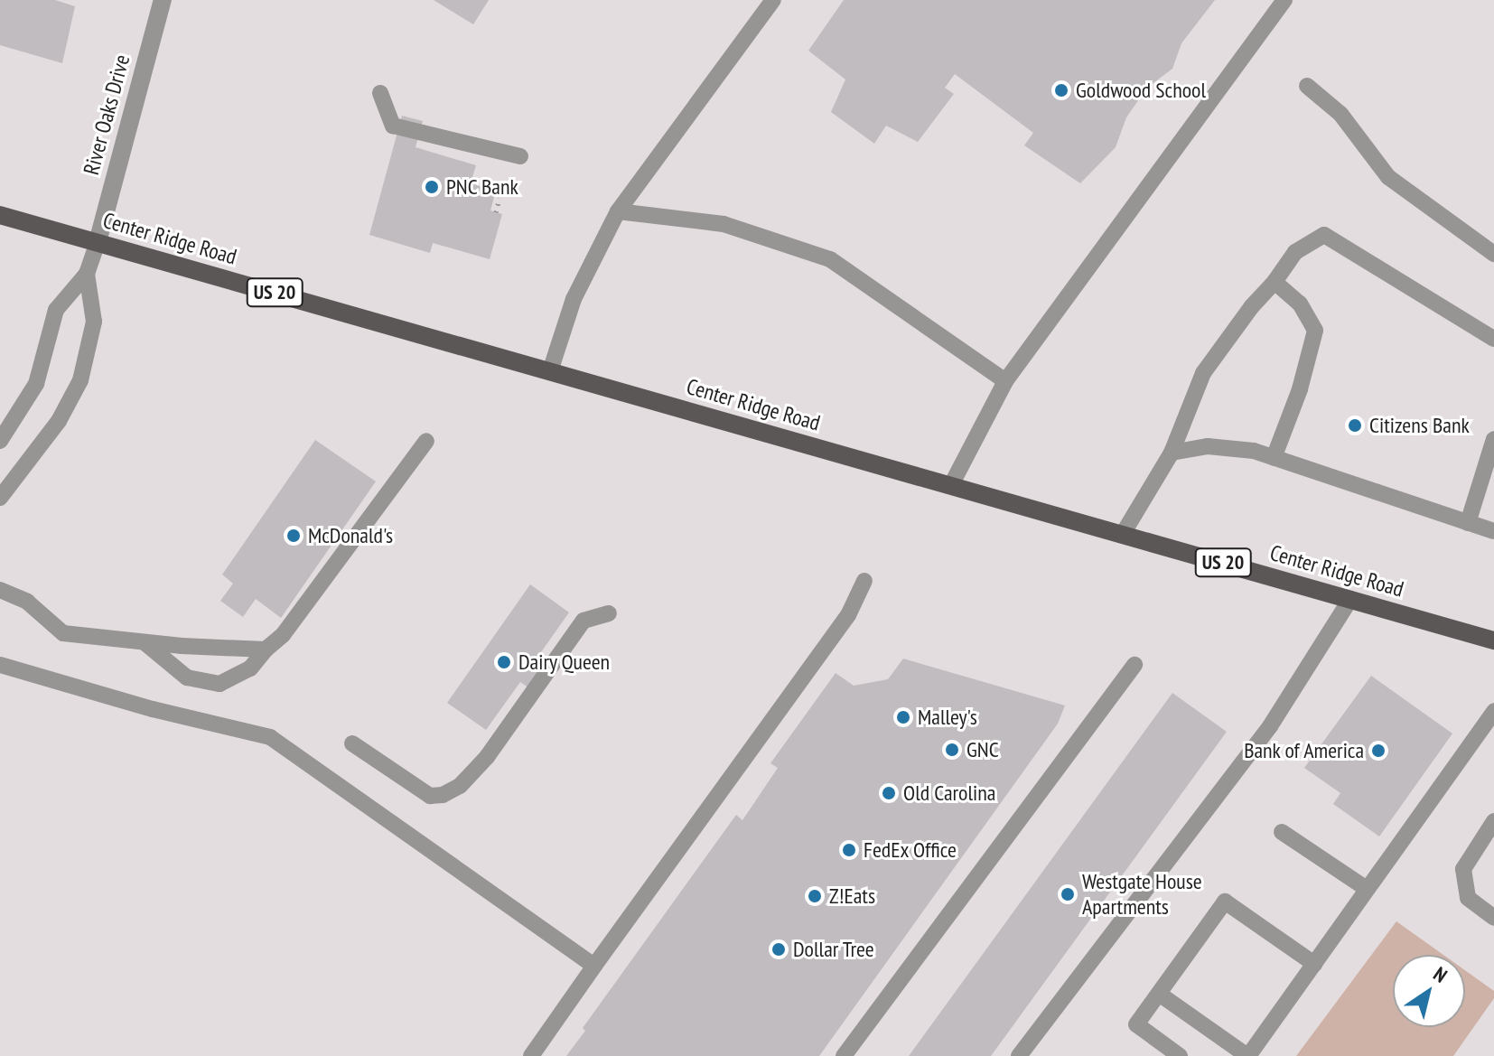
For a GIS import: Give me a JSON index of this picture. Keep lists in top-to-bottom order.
{
  "streets": {
    "main road": ["Center Ridge Road", "US 20"],
    "street": ["River Oaks Drive"]
  },
  "crossings": [
    ["River Oaks Drive", "Center Ridge Road"]
  ],
  "places": [
    "Goldwood School",
    "PNC Bank",
    "Citizens Bank",
    "McDonald's",
    "Dairy Queen",
    "Malley's",
    "GNC",
    "Bank of America",
    "Old Carolina",
    "FedEx Office",
    "Westgate House Apartments",
    "Z!Eats",
    "Dollar Tree"
  ],
  "north": "top right"
}
